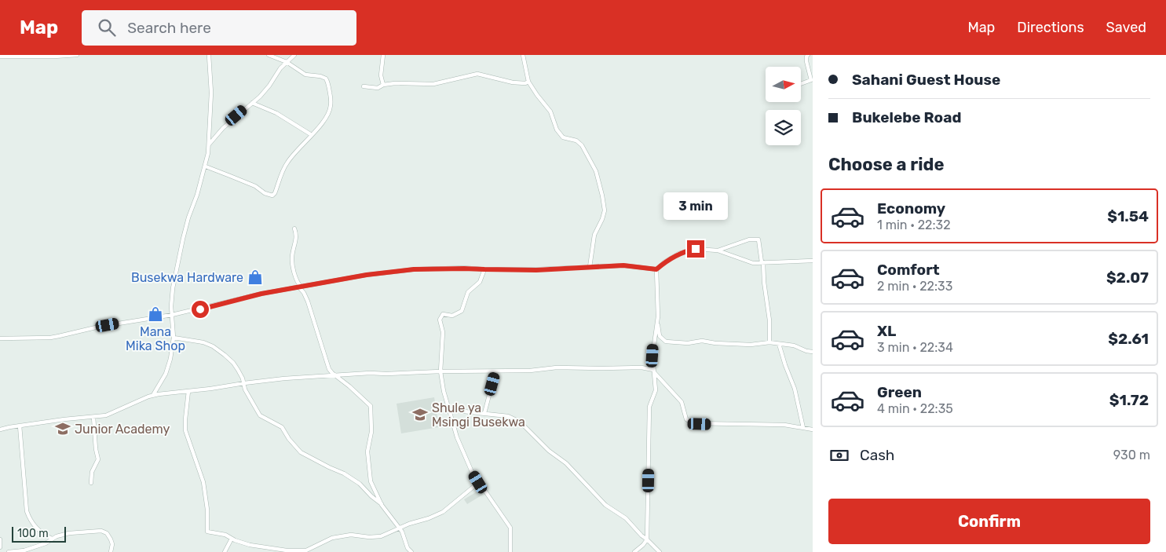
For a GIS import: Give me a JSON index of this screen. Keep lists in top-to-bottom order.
{
  "places": {
    "shop": ["Busekwa Hardware", "Mana Mika Shop"],
    "school or university": ["Shule ya Msingi Busekwa", "Junior Academy"]
  },
  "scale_bar": "100 m",
  "north": "right",
  "page": {
    "header": "Map",
    "search": "Search here",
    "nav": ["Map", "Directions", "Saved"],
    "banner": ["Sahani Guest House", "Bukelebe Road"],
    "heading": "Choose a ride",
    "list": [
      {
        "name": "Economy",
        "note": "1 min · 22:32",
        "value": "$1.54"
      },
      {
        "name": "Comfort",
        "note": "2 min · 22:33",
        "value": "$2.07"
      },
      {
        "name": "XL",
        "note": "3 min · 22:34",
        "value": "$2.61"
      },
      {
        "name": "Green",
        "note": "4 min · 22:35",
        "value": "$1.72"
      }
    ],
    "bubble": "3 min",
    "pay": ["Cash", "930 m"],
    "buttons": "Confirm",
    "scale": "100 m"
  }
}
